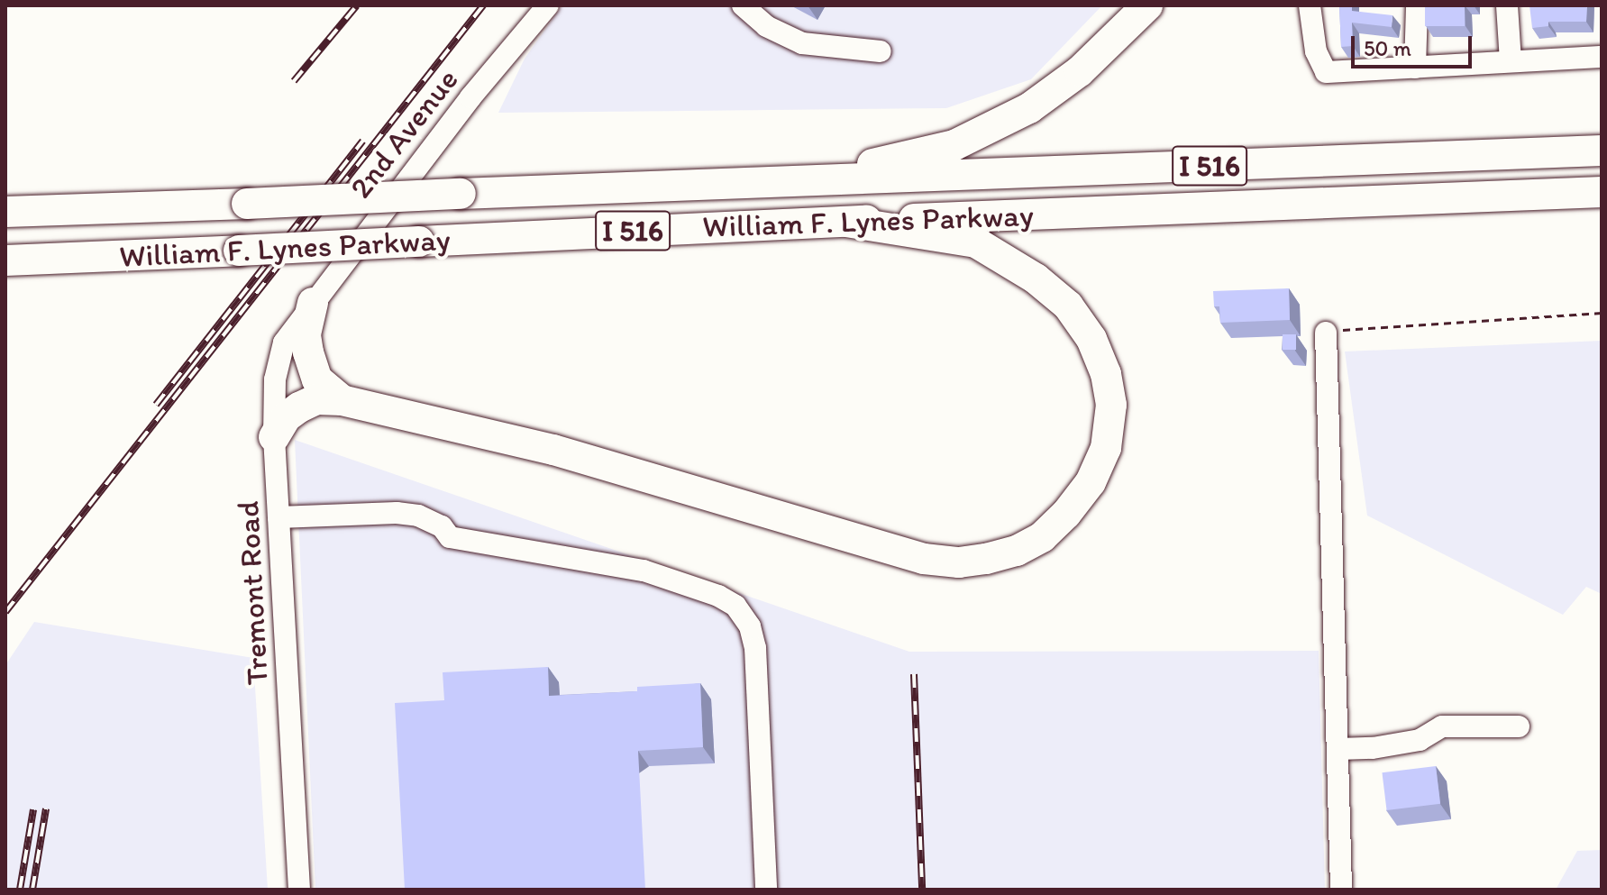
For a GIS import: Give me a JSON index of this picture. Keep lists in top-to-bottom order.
{
  "streets": {
    "highway": ["I 516", "William F. Lynes Parkway"],
    "street": ["2nd Avenue", "Tremont Road"]
  },
  "crossings": [
    ["2nd Avenue", "Tremont Road"]
  ],
  "scale_bar": "50 m"
}
